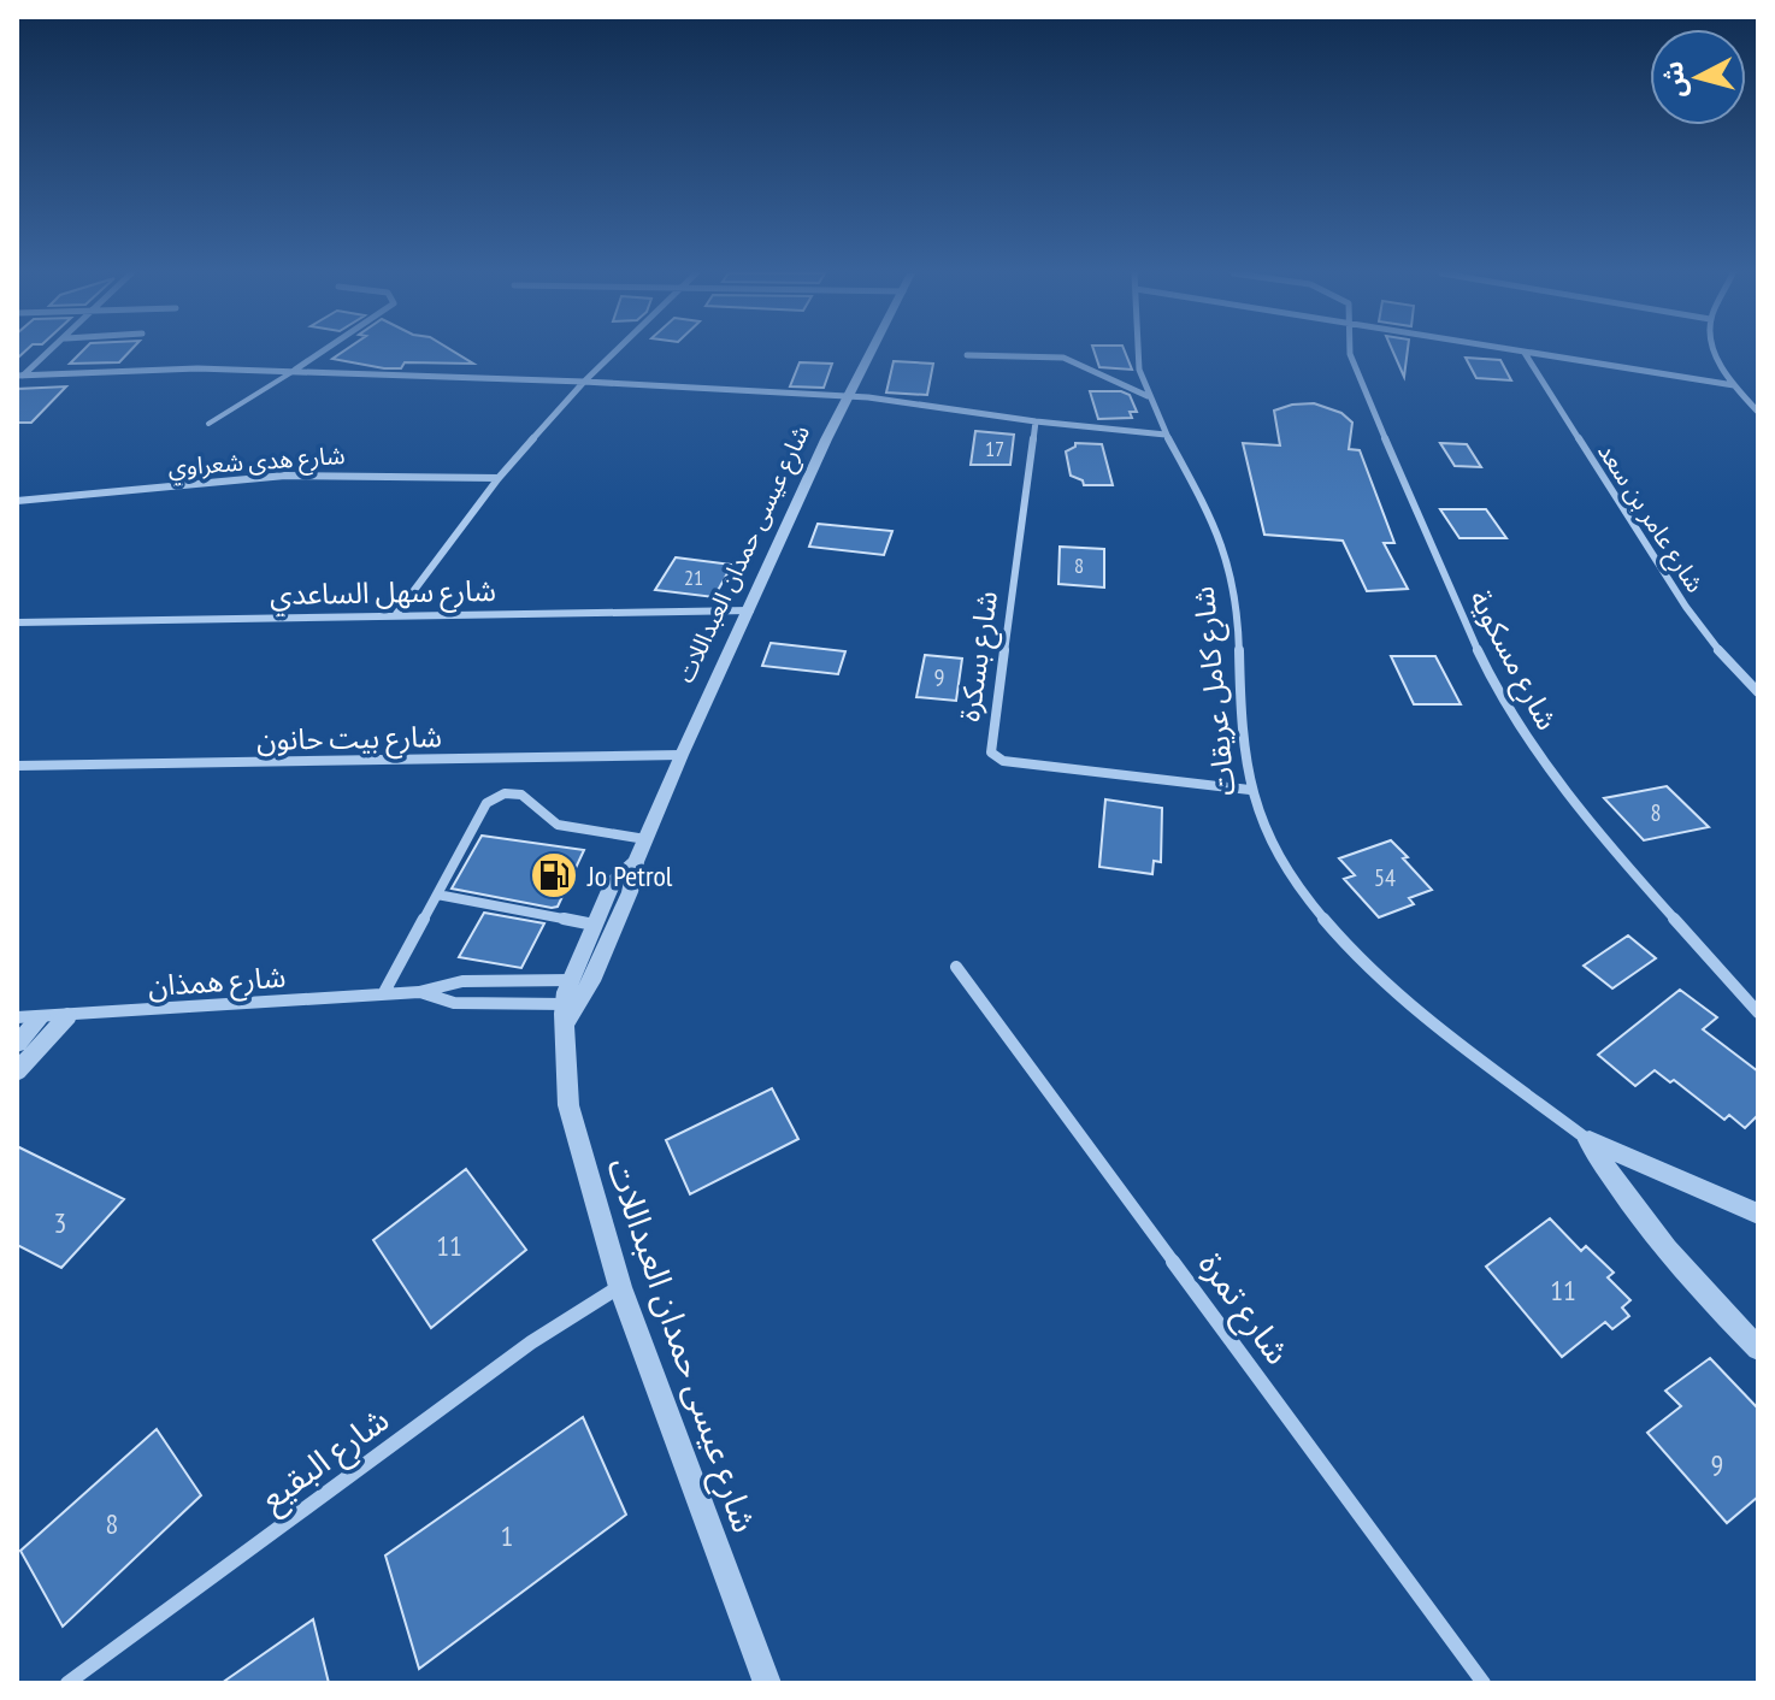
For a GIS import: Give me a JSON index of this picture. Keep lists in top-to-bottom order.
{
  "streets": {
    "street": [
      "شارع هدى شعراوي",
      "شارع عامر بن سعد",
      "شارع عيسى حمدان العبداللات",
      "شارع سهل الساعدي",
      "شارع بسكرة",
      "شارع مسكوية",
      "شارع كامل عريقات",
      "شارع بيت حانون",
      "شارع همذان",
      "شارع تمرة",
      "شارع البقيع"
    ]
  },
  "crossings": [
    ["شارع عيسى حمدان العبداللات", "شارع سهل الساعدي"],
    ["شارع عيسى حمدان العبداللات", "شارع بيت حانون"],
    ["شارع عيسى حمدان العبداللات", "شارع همذان"],
    ["شارع عيسى حمدان العبداللات", "شارع البقيع"],
    ["شارع بسكرة", "شارع كامل عريقات"]
  ],
  "places": {
    "fuel station": ["Jo Petrol"]
  },
  "house_numbers": [
    "17",
    "8",
    "21",
    "9",
    "8",
    "54",
    "3",
    "11",
    "11",
    "9",
    "8",
    "1"
  ],
  "north": "left"
}
